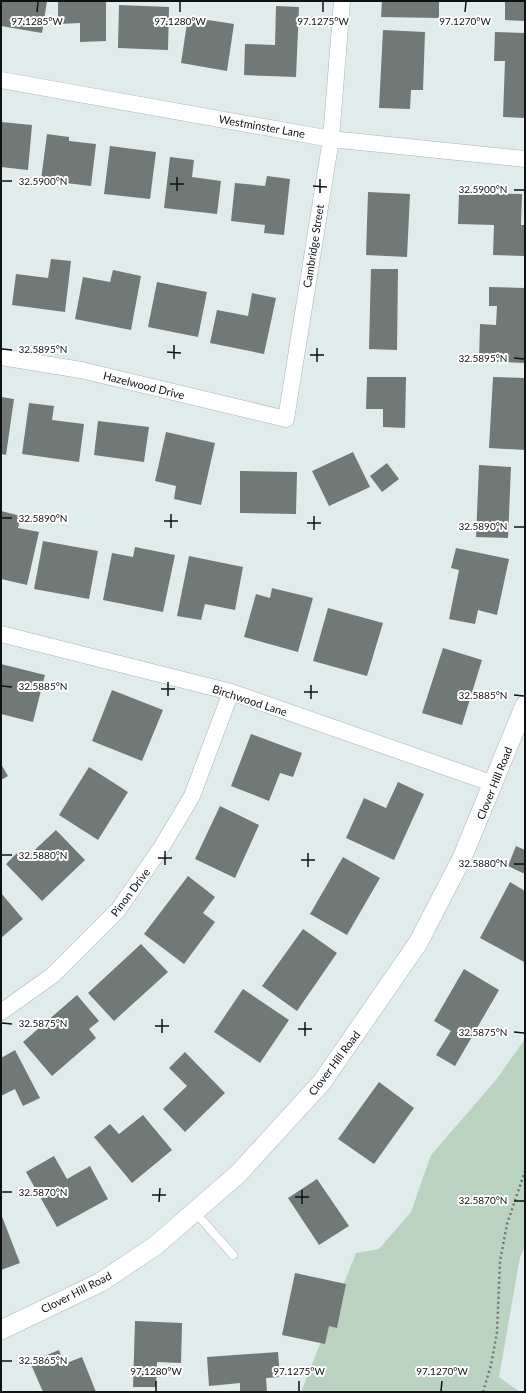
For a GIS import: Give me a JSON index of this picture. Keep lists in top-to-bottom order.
{
  "streets": {
    "street": [
      "Westminster Lane",
      "Cambridge Street",
      "Hazelwood Drive",
      "Birchwood Lane",
      "Clover Hill Road",
      "Pinon Drive"
    ]
  },
  "crossings": [
    ["Westminster Lane", "Cambridge Street"],
    ["Cambridge Street", "Hazelwood Drive"],
    ["Birchwood Lane", "Clover Hill Road"],
    ["Birchwood Lane", "Pinon Drive"]
  ],
  "coordinates": [
    "97.1285°W",
    "97.1280°W",
    "97.1275°W",
    "97.1270°W",
    "32.5900°N",
    "32.5895°N",
    "32.5890°N",
    "32.5885°N",
    "32.5880°N",
    "32.5875°N",
    "32.5870°N",
    "32.5865°N"
  ]
}
